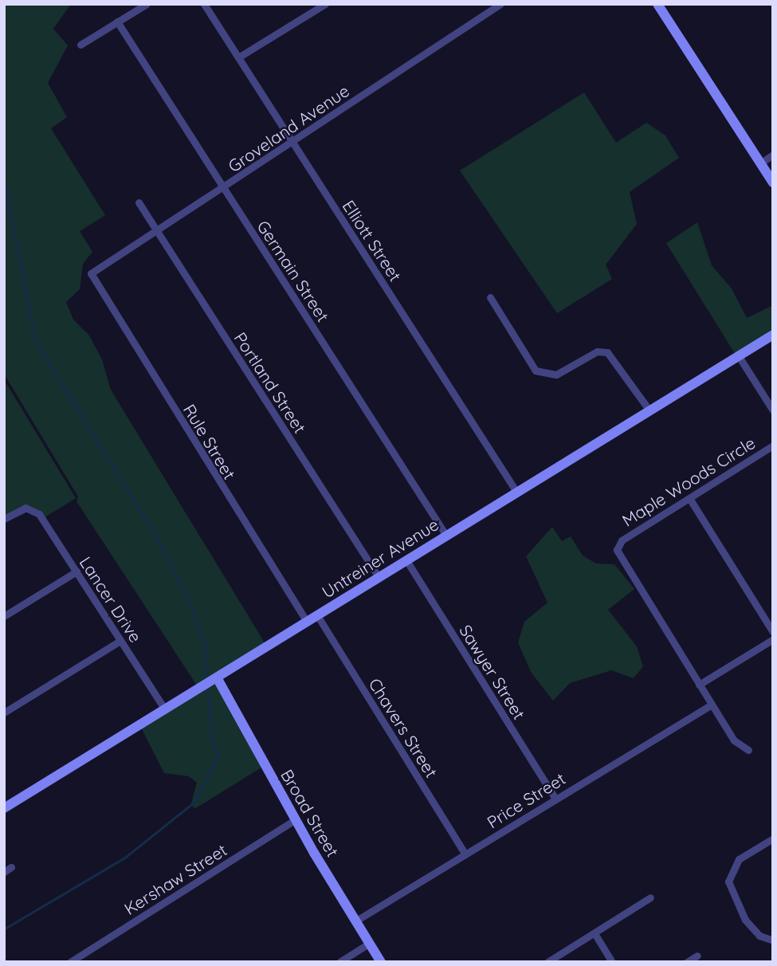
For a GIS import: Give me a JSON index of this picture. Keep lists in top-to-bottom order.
{
  "streets": {
    "street": [
      "Groveland Avenue",
      "Elliott Street",
      "Germain Street",
      "Portland Street",
      "Rule Street",
      "Maple Woods Circle",
      "Untreiner Avenue",
      "Lancer Drive",
      "Sawyer Street",
      "Chavers Street",
      "Price Street",
      "Broad Street",
      "Kershaw Street"
    ]
  },
  "crossings": [
    ["Groveland Avenue", "Elliott Street"],
    ["Groveland Avenue", "Germain Street"],
    ["Groveland Avenue", "Portland Street"],
    ["Groveland Avenue", "Rule Street"],
    ["Elliott Street", "Untreiner Avenue"],
    ["Germain Street", "Untreiner Avenue"],
    ["Portland Street", "Untreiner Avenue"],
    ["Rule Street", "Untreiner Avenue"],
    ["Maple Woods Circle", "Price Street"],
    ["Untreiner Avenue", "Lancer Drive"],
    ["Untreiner Avenue", "Sawyer Street"],
    ["Untreiner Avenue", "Chavers Street"],
    ["Untreiner Avenue", "Broad Street"],
    ["Sawyer Street", "Price Street"],
    ["Chavers Street", "Price Street"],
    ["Price Street", "Broad Street"],
    ["Broad Street", "Kershaw Street"]
  ]
}
